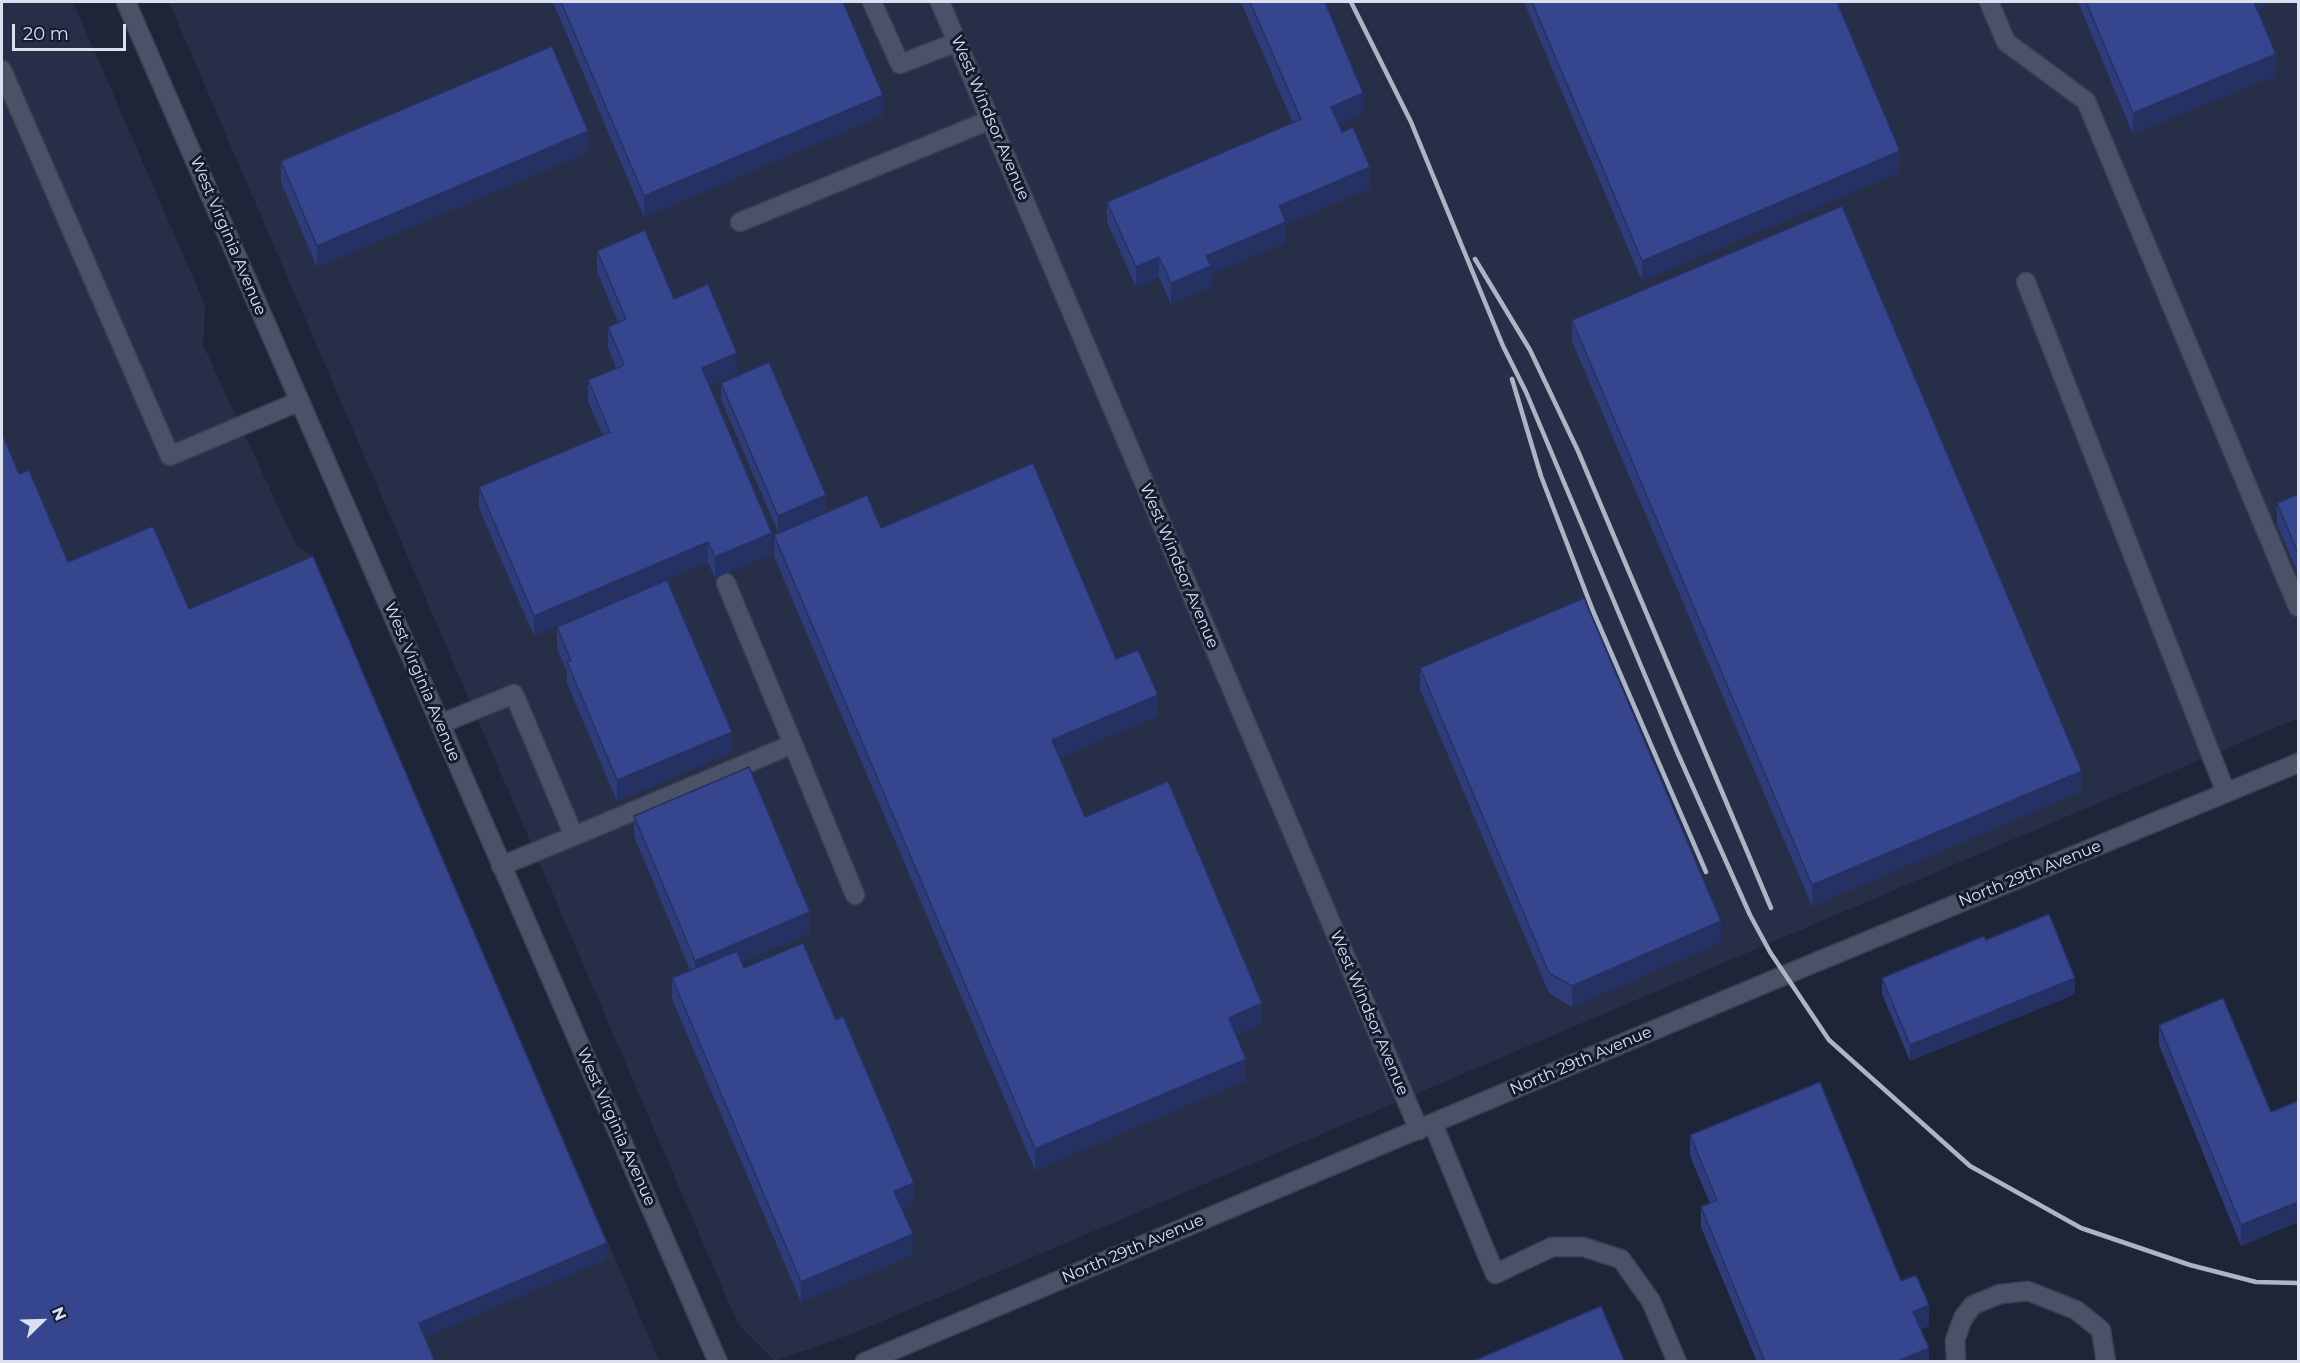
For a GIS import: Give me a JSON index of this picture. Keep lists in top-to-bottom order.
{
  "streets": {
    "street": ["West Windsor Avenue", "West Virginia Avenue", "North 29th Avenue"]
  },
  "crossings": [
    ["West Windsor Avenue", "North 29th Avenue"]
  ],
  "scale_bar": "20 m",
  "north": "top right"
}
